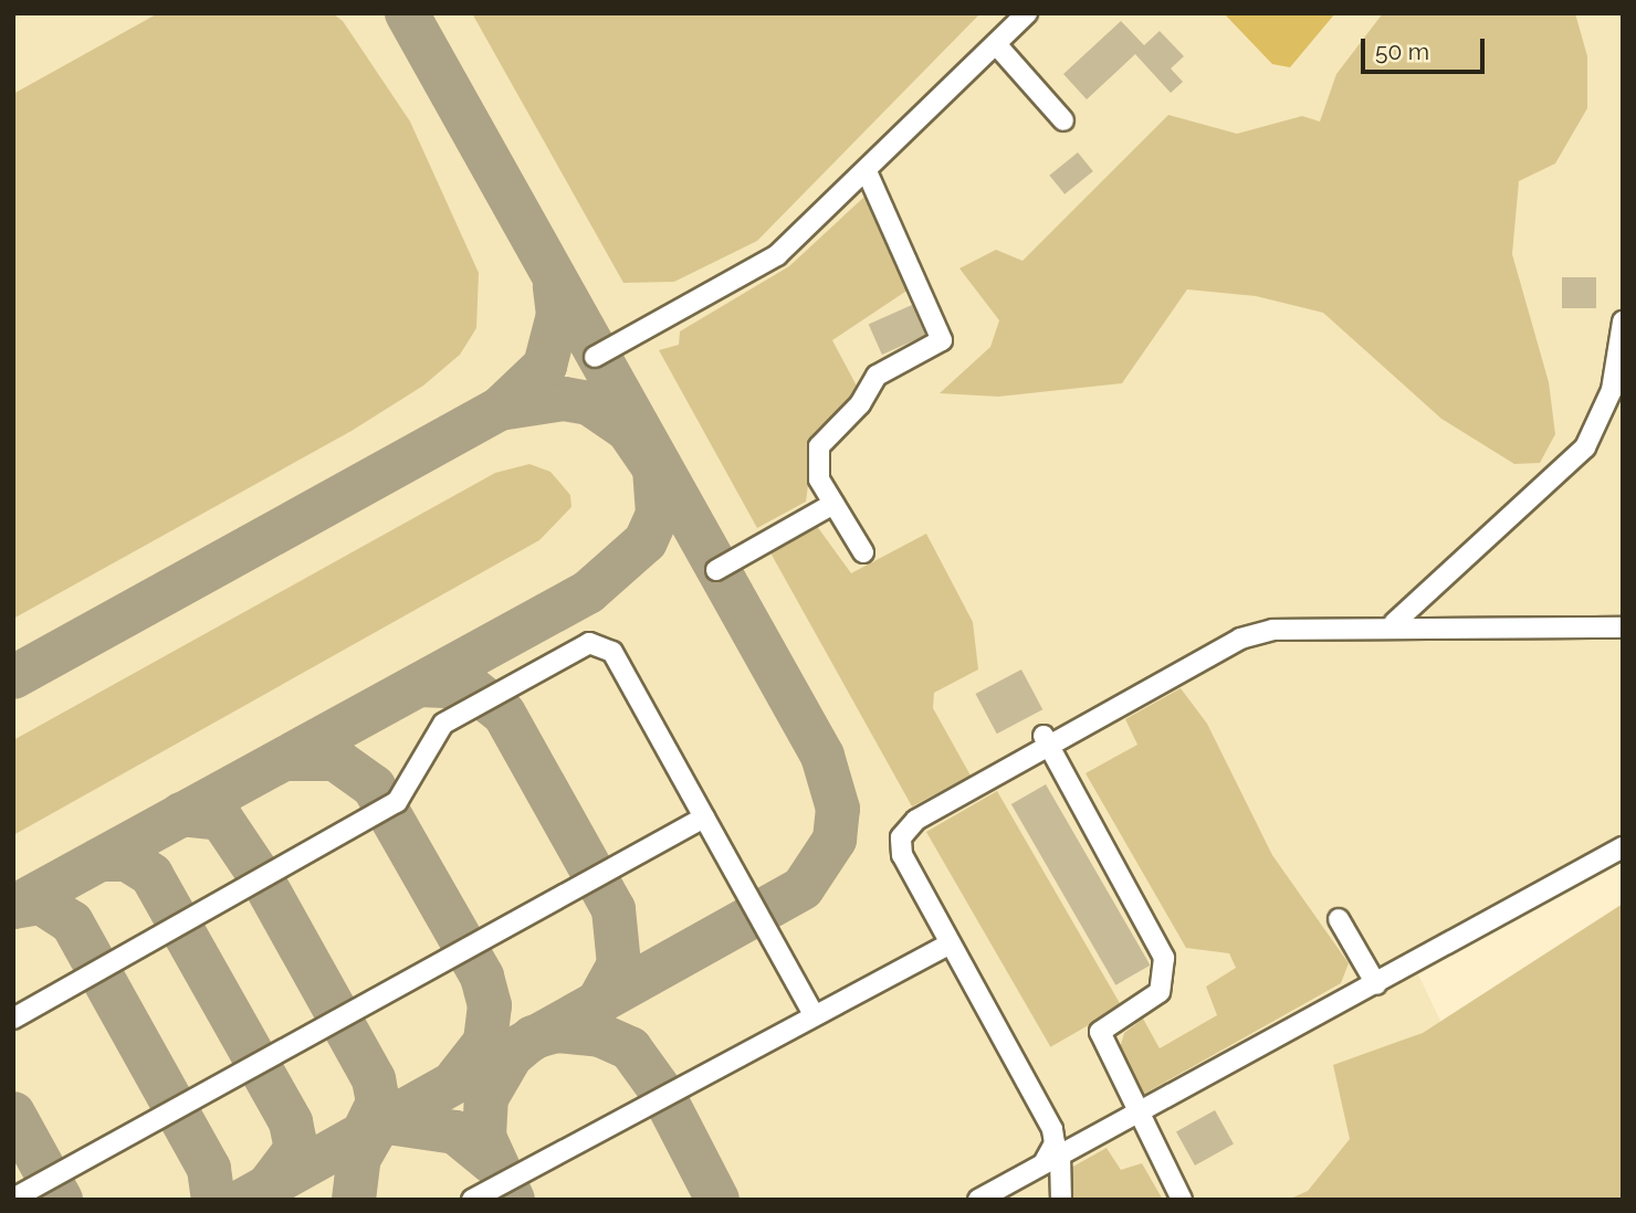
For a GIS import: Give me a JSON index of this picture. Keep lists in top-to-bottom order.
{
  "scale_bar": "50 m"
}
